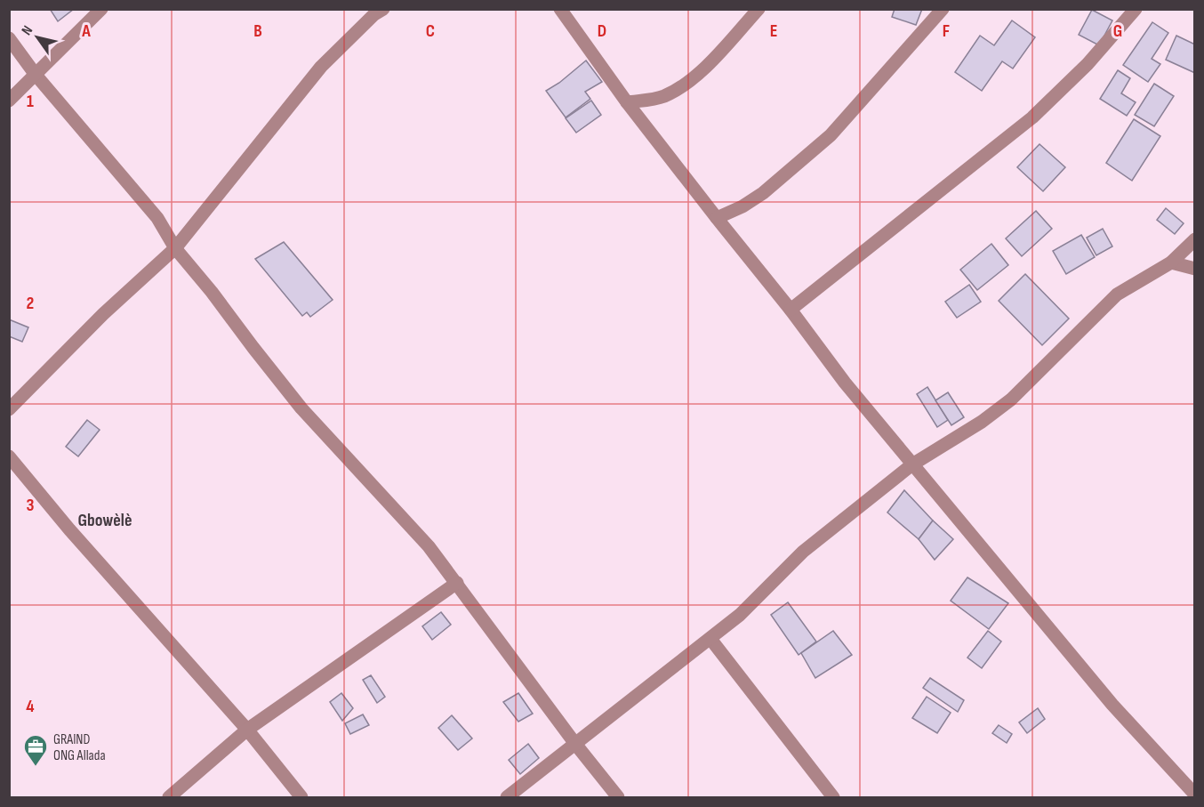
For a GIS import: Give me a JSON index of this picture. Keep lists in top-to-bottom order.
{
  "districts": ["Gbowèlè"],
  "places": {
    "office": ["GRAIND ONG Allada"]
  },
  "north": "top left",
  "grid": {
    "columns": [
      "A",
      "B",
      "C",
      "D",
      "E",
      "F",
      "G"
    ],
    "rows": [
      "1",
      "2",
      "3",
      "4"
    ]
  }
}
